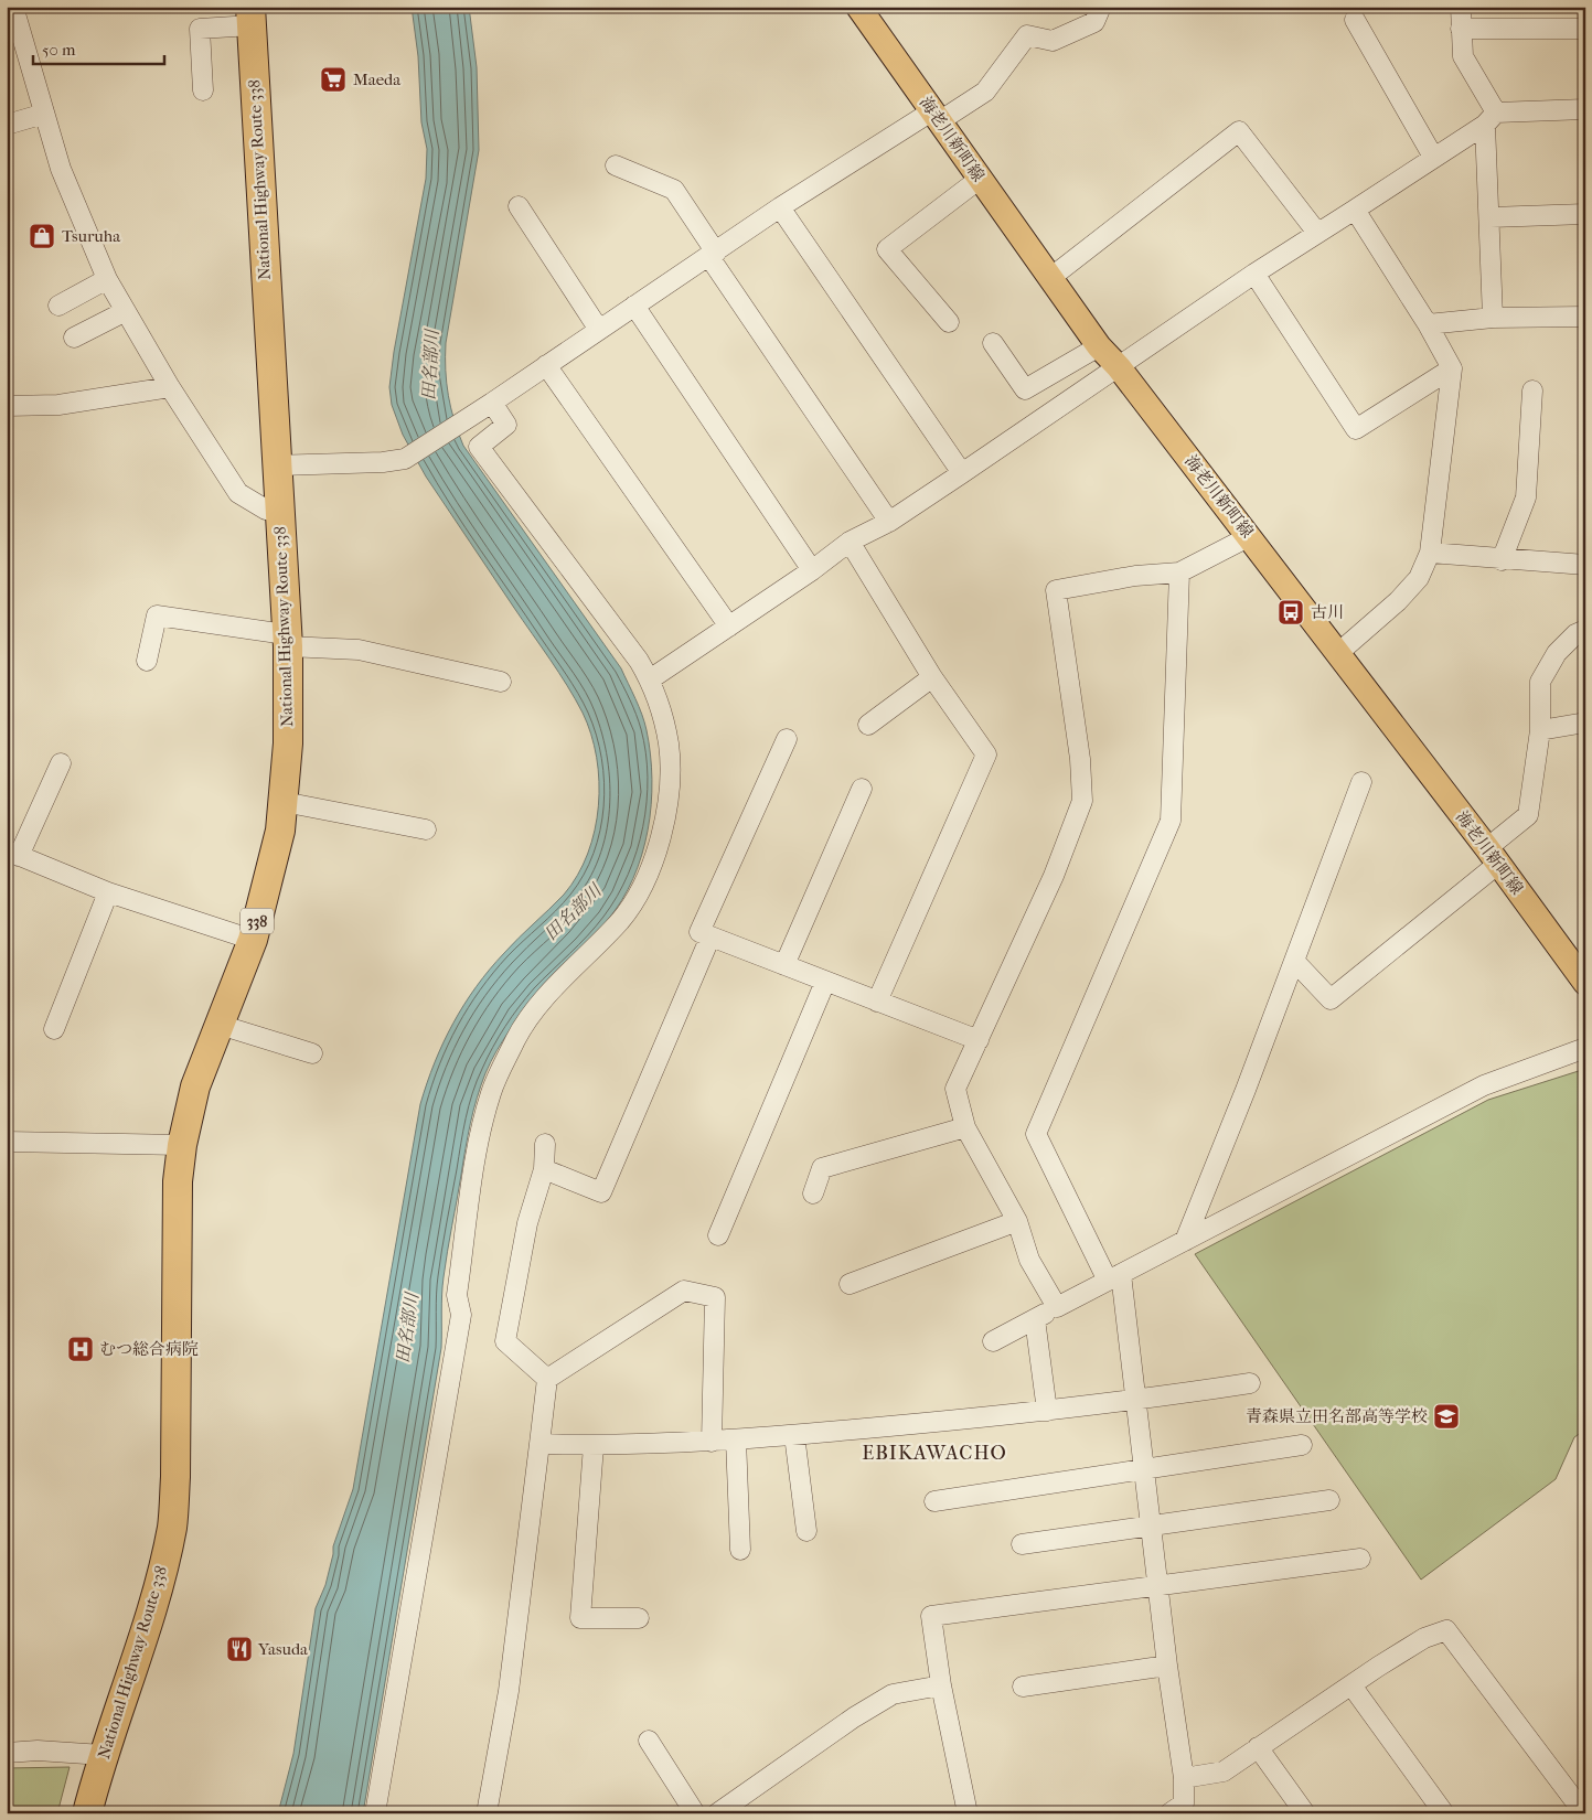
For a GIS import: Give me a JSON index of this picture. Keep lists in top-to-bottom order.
{
  "streets": {
    "highway": ["National Highway Route 338", "338"],
    "main road": ["海老川新町線"]
  },
  "districts": ["EBIKAWACHO"],
  "water": ["田名部川"],
  "places": {
    "supermarket": ["Maeda"],
    "shop": ["Tsuruha"],
    "bus stop": ["古川"],
    "hospital": ["むつ総合病院"],
    "school or university": ["青森県立田名部高等学校"],
    "restaurant": ["Yasuda"]
  },
  "scale_bar": "50 m"
}
